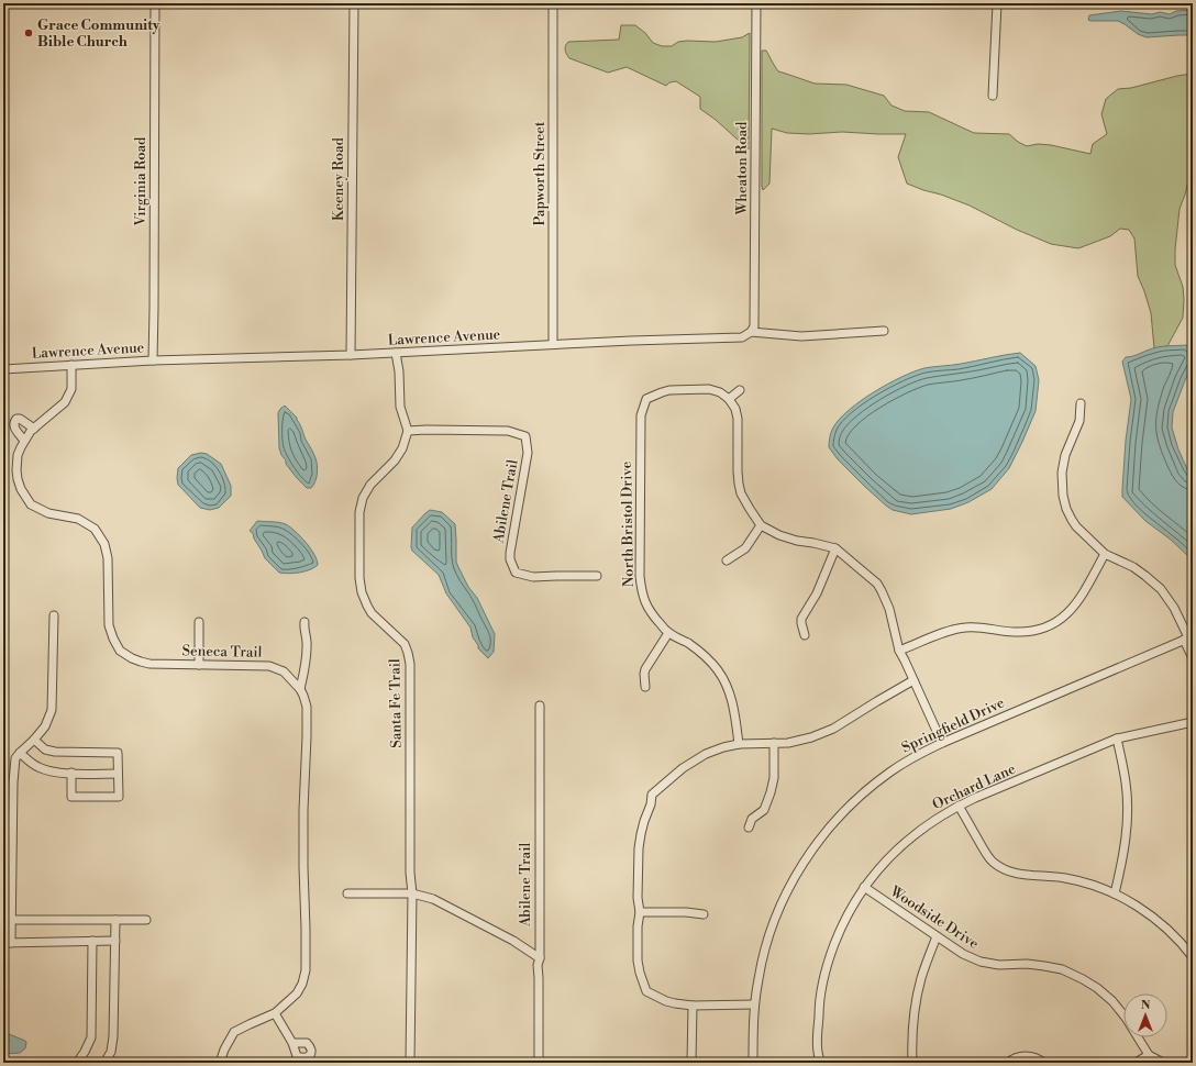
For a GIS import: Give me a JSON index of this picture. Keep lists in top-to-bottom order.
{
  "streets": {
    "street": [
      "Wheaton Road",
      "Papworth Street",
      "Keeney Road",
      "Virginia Road",
      "Lawrence Avenue",
      "Abilene Trail",
      "North Bristol Drive",
      "Seneca Trail",
      "Santa Fe Trail",
      "Springfield Drive",
      "Orchard Lane",
      "Woodside Drive"
    ]
  },
  "crossings": [
    ["Wheaton Road", "Lawrence Avenue"],
    ["Papworth Street", "Lawrence Avenue"],
    ["Keeney Road", "Lawrence Avenue"],
    ["Virginia Road", "Lawrence Avenue"],
    ["Lawrence Avenue", "Seneca Trail"],
    ["Abilene Trail", "Santa Fe Trail"],
    ["Orchard Lane", "Woodside Drive"]
  ],
  "places": ["Grace Community Bible Church"],
  "north": "top"
}
